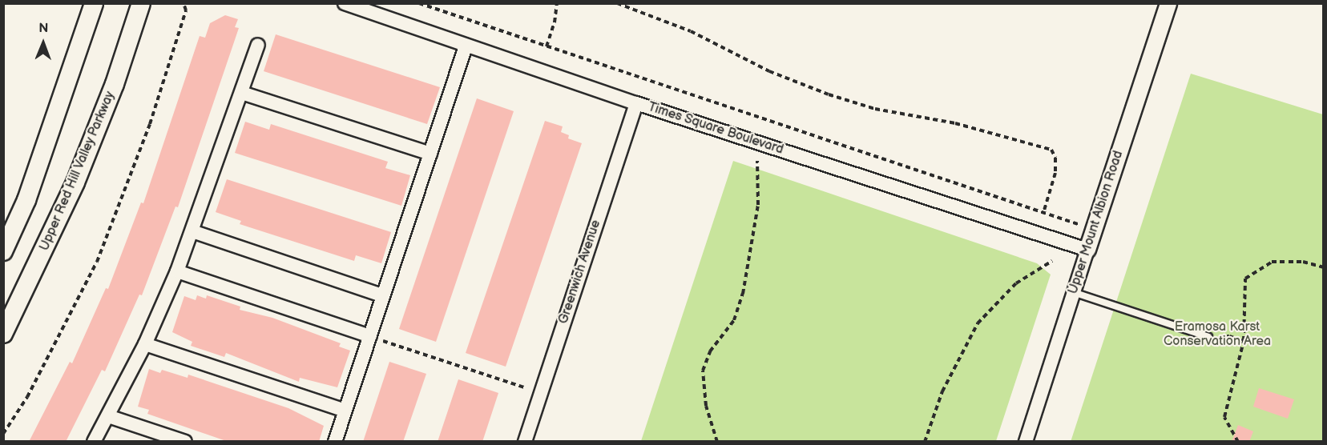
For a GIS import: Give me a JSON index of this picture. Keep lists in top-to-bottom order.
{
  "streets": {
    "main road": ["Upper Red Hill Valley Parkway"],
    "street": ["Times Square Boulevard", "Upper Mount Albion Road", "Greenwich Avenue"]
  },
  "crossings": [
    ["Times Square Boulevard", "Upper Mount Albion Road"],
    ["Times Square Boulevard", "Greenwich Avenue"]
  ],
  "parks": ["Eramosa Karst Conservation Area"],
  "north": "top"
}
